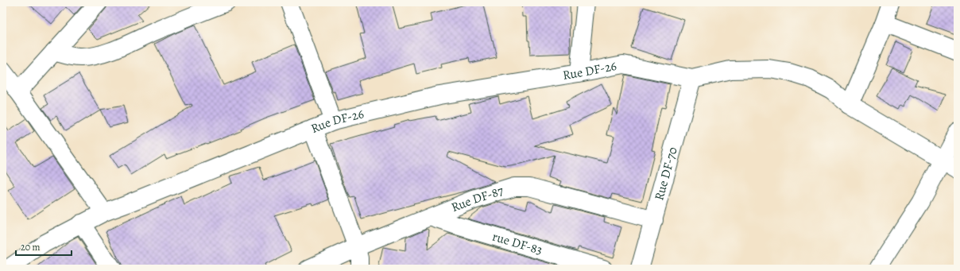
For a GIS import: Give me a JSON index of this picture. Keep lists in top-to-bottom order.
{
  "streets": {
    "street": [
      "Rue DF-26",
      "Rue DF-70",
      "Rue DF-87",
      "rue DF-83"
    ]
  },
  "crossings": [
    ["Rue DF-26", "Rue DF-70"],
    ["Rue DF-70", "Rue DF-87"],
    ["Rue DF-87", "rue DF-83"]
  ],
  "scale_bar": "20 m"
}
